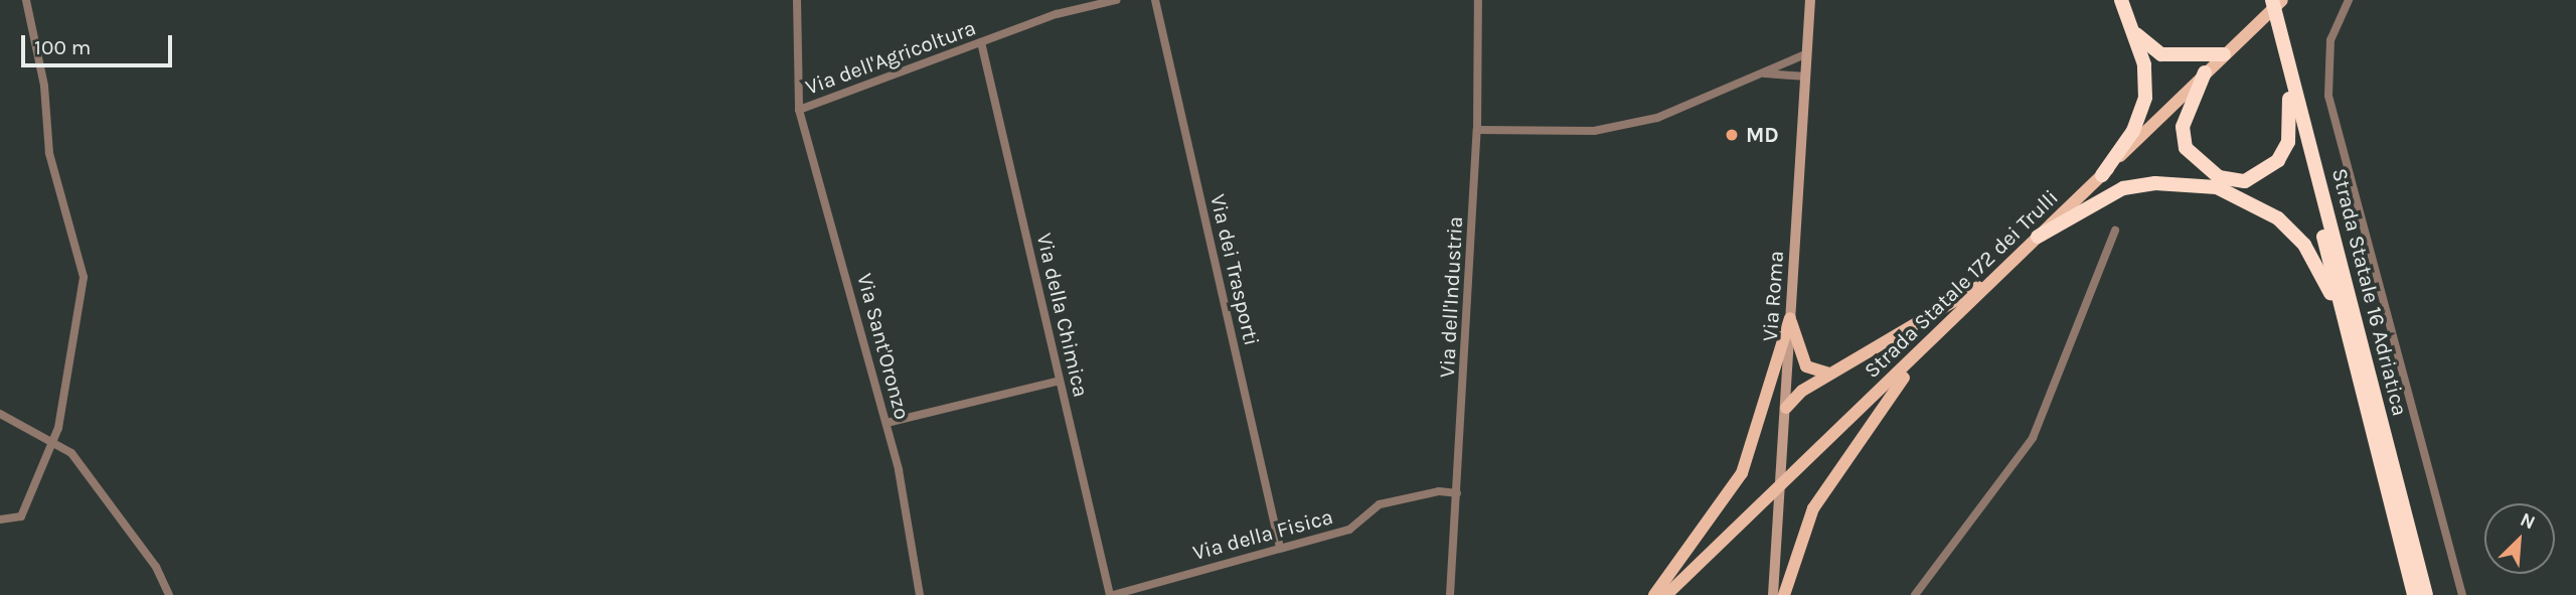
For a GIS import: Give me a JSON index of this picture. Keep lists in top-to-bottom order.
{
  "streets": {
    "highway": ["Strada Statale 16 Adriatica"],
    "main road": ["Strada Statale 172 dei Trulli"],
    "street": [
      "Via dell'Agricoltura",
      "Via dei Trasporti",
      "Via Roma",
      "Via dell'Industria",
      "Via della Chimica",
      "Via Sant'Oronzo",
      "Via della Fisica"
    ]
  },
  "crossings": [
    ["Via dell'Agricoltura", "Via della Chimica"],
    ["Via dell'Agricoltura", "Via Sant'Oronzo"],
    ["Via dei Trasporti", "Via della Fisica"],
    ["Via dell'Industria", "Via della Fisica"],
    ["Via della Chimica", "Via della Fisica"]
  ],
  "places": ["MD"],
  "scale_bar": "100 m",
  "north": "top right"
}
